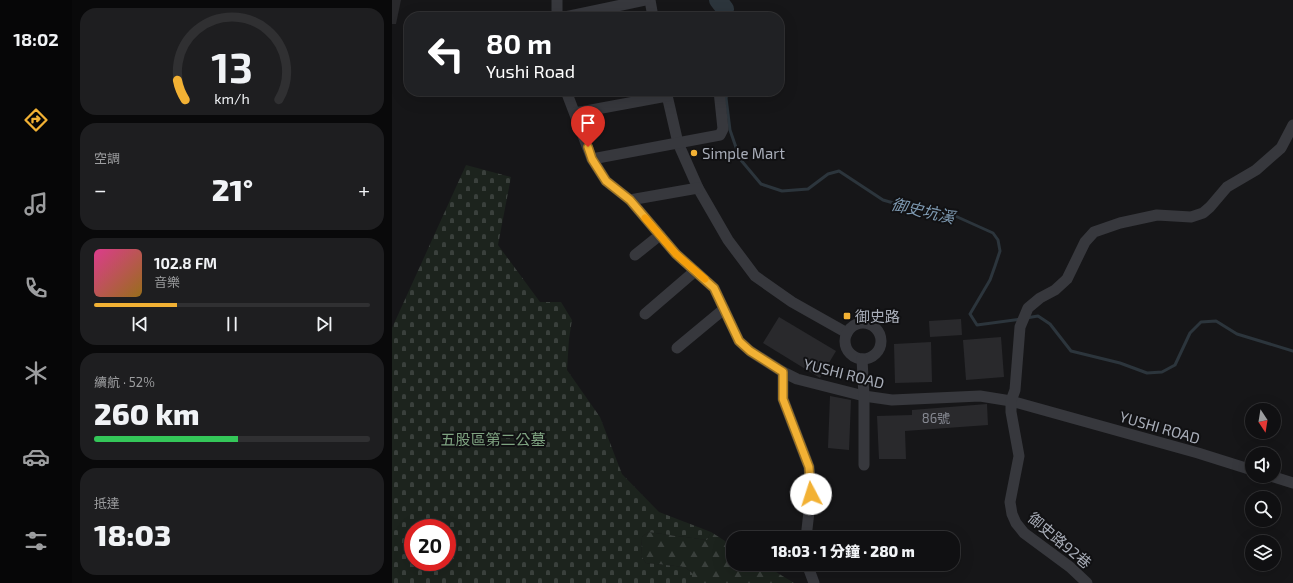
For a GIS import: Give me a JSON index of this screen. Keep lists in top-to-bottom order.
{
  "streets": {
    "street": ["YUSHI ROAD", "御史路92巷"]
  },
  "crossings": [
    ["YUSHI ROAD", "御史路92巷"]
  ],
  "water": ["御史坑溪"],
  "parks": ["五股區第二公墓"],
  "places": {
    "other": ["Simple Mart"],
    "transit": ["御史路"]
  },
  "house_numbers": ["86號"],
  "north": "bottom",
  "page": {
    "tabs": "18:02",
    "turn": ["80 m", "Yushi Road"],
    "tile": [
      "空調",
      ["續航 · 52%", "260 km"],
      ["抵達", "18:03"]
    ],
    "heat": ["−", "21°", "+"],
    "song": ["102.8 FM", "音樂"],
    "limit": "20",
    "trip": "18:03 · 1 分鐘 · 280 m",
    "gauge": ["13", "km/h"]
  }
}
